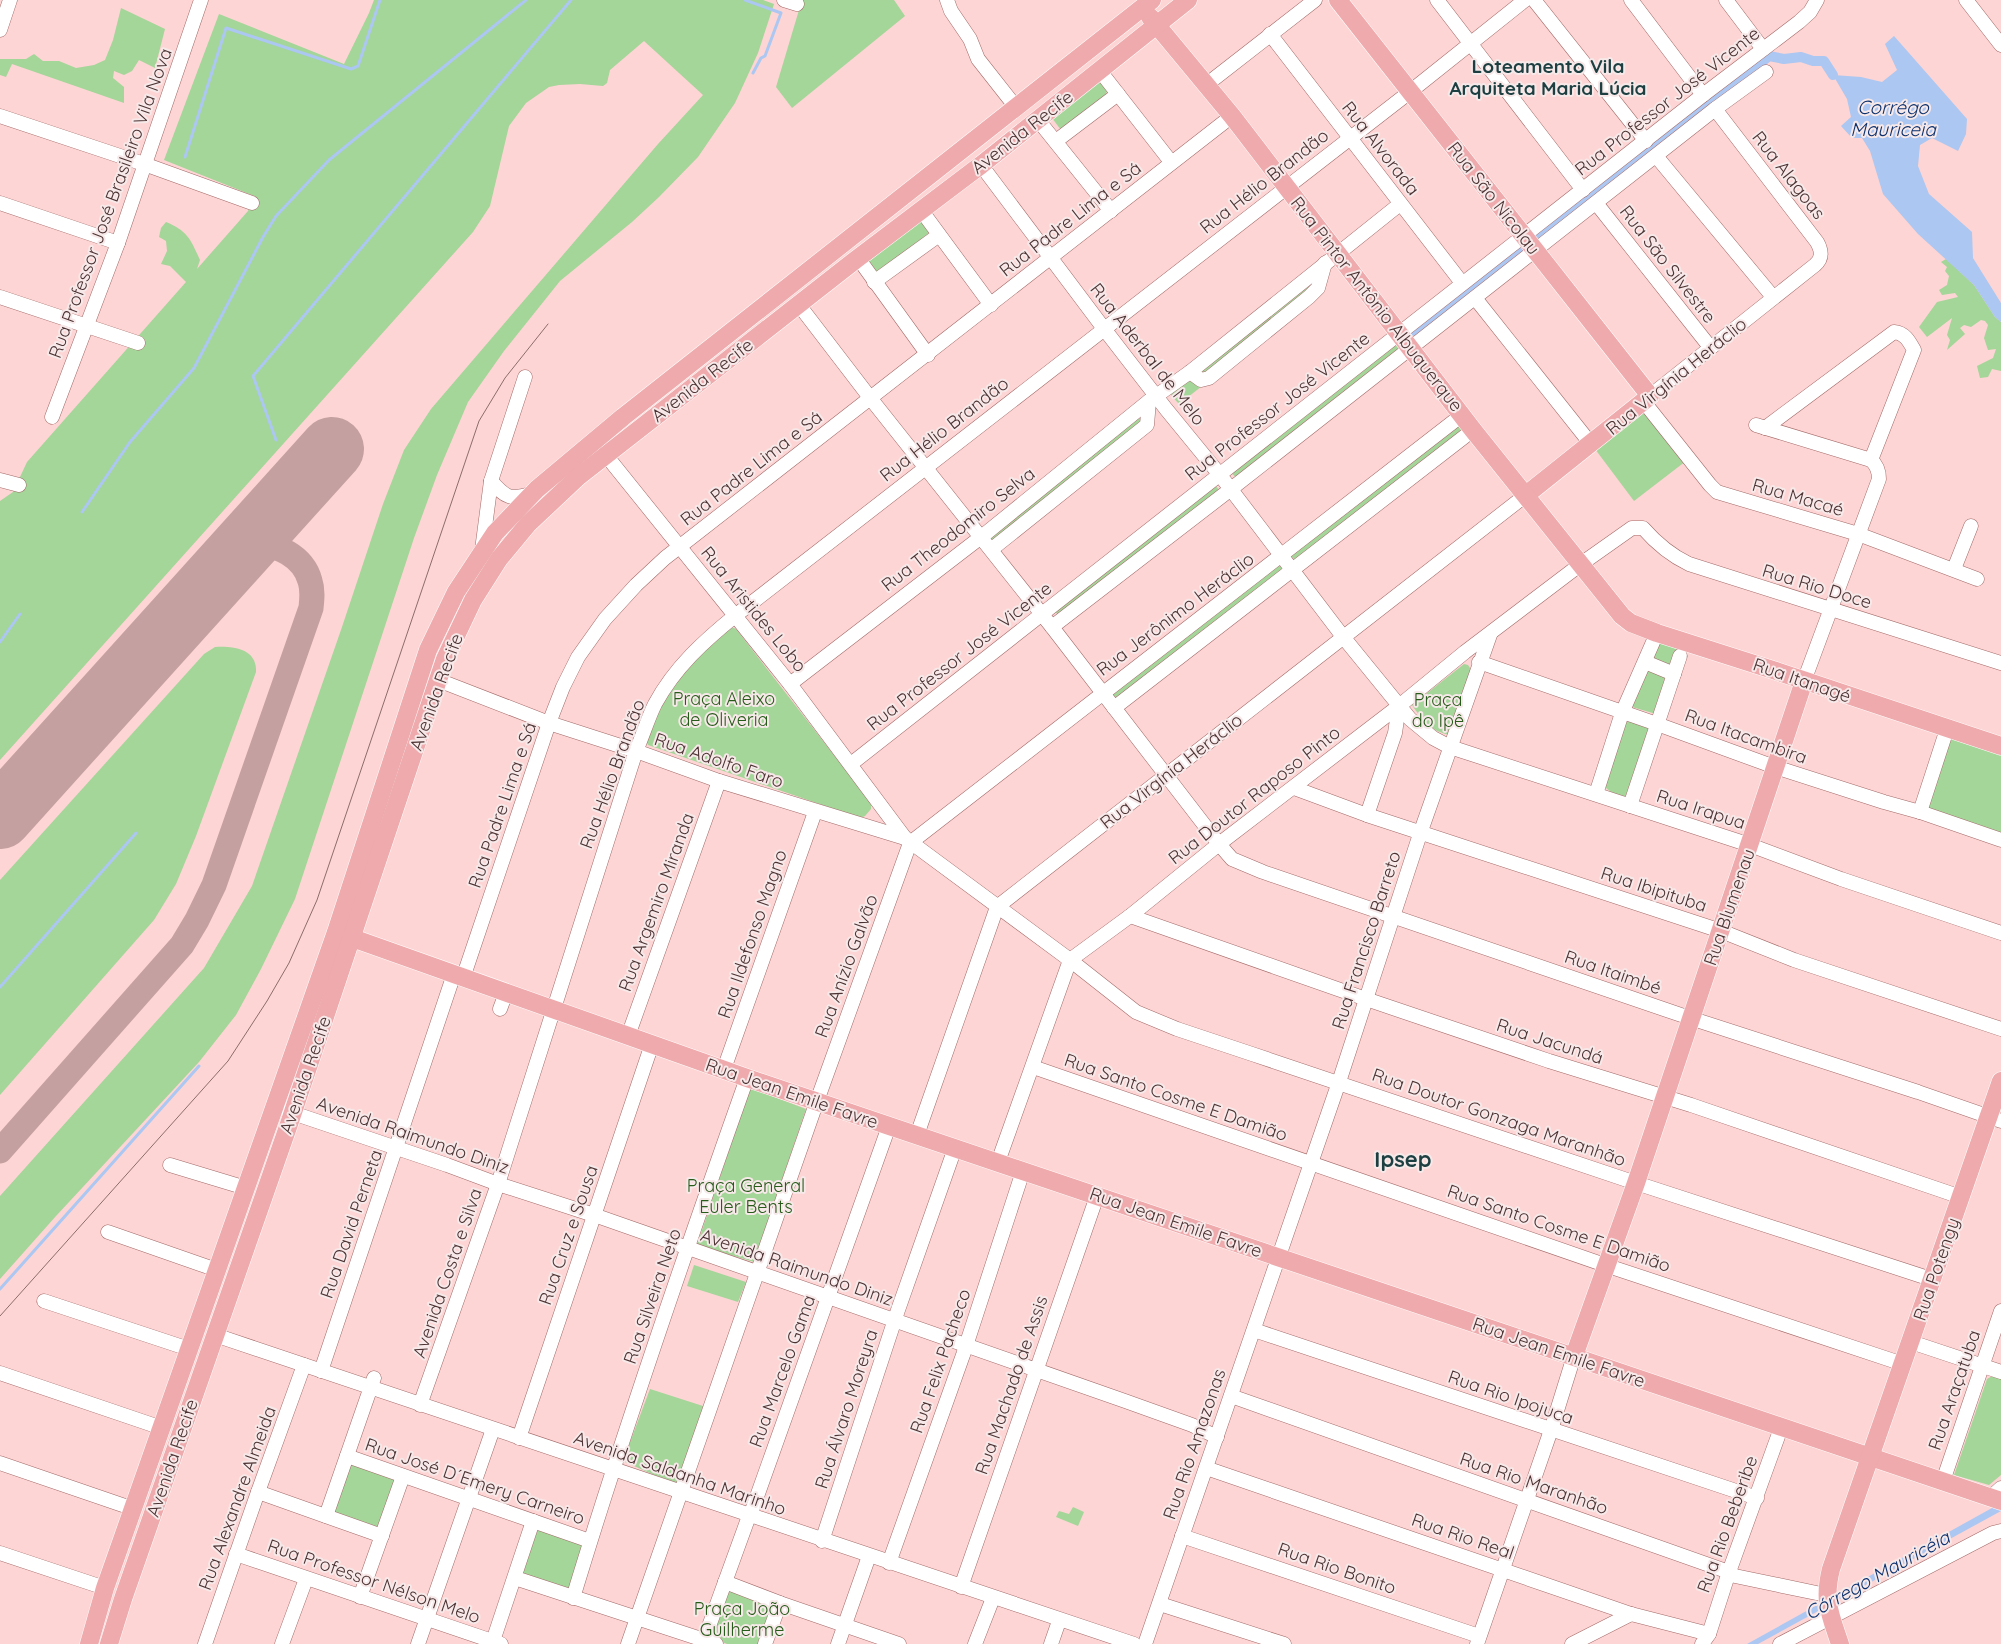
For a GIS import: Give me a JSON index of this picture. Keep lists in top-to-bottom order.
{
  "streets": {
    "main road": [
      "Avenida Recife",
      "Rua São Nicolau",
      "Rua Pintor Antônio Albuquerque",
      "Rua Virgínia Heráclio",
      "Rua Itanagé",
      "Rua Blumenau",
      "Rua Jean Emile Favre",
      "Rua Potengy"
    ],
    "street": [
      "Rua Professor José Vicente",
      "Rua Alvorada",
      "Rua Alagoas",
      "Rua Hélio Brandão",
      "Rua Professor José Brasileiro Vila Nova",
      "Rua Padre Lima e Sá",
      "Rua São Silvestre",
      "Rua Aderbal de Melo",
      "Rua Macaé",
      "Rua Theodomiro Selva",
      "Rua Rio Doce",
      "Rua Aristides Lobo",
      "Rua Jerônimo Heráclio",
      "Rua Itacambira",
      "Rua Adolfo Faro",
      "Rua Doutor Raposo Pinto",
      "Rua Irapua",
      "Rua Ibipituba",
      "Rua Argemiro Miranda",
      "Rua Ildefonso Magno",
      "Rua Francisco Barreto",
      "Rua Anízio Galvão",
      "Rua Itaimbé",
      "Rua Jacundá",
      "Rua Santo Cosme E Damião",
      "Rua Doutor Gonzaga Maranhão",
      "Avenida Raimundo Diniz",
      "Rua David Perneta",
      "Rua Cruz e Sousa",
      "Avenida Costa e Silva",
      "Rua Silveira Neto",
      "Rua Felix Pacheco",
      "Rua Marcelo Gama",
      "Rua Machado de Assis",
      "Rua Araçatuba",
      "Rua Rio Ipojuca",
      "Rua Álvaro Moreyra",
      "Rua Rio Amazonas",
      "Avenida Saldanha Marinho",
      "Rua José D´Emery Carneiro",
      "Rua Rio Maranhão",
      "Rua Alexandre Almeida",
      "Rua Rio Beberibe",
      "Rua Rio Real",
      "Rua Rio Bonito",
      "Rua Professor Nélson Melo"
    ]
  },
  "crossings": [
    ["Rua Professor José Vicente", "Rua Alvorada"],
    ["Rua Professor José Vicente", "Rua Alagoas"],
    ["Rua Professor José Vicente", "Rua São Nicolau"],
    ["Rua Professor José Vicente", "Rua São Silvestre"],
    ["Rua Professor José Vicente", "Rua Pintor Antônio Albuquerque"],
    ["Rua Professor José Vicente", "Rua Aderbal de Melo"],
    ["Rua Professor José Vicente", "Rua Aristides Lobo"],
    ["Rua Professor José Vicente", "Rua Itaimbé"],
    ["Avenida Recife", "Rua Pintor Antônio Albuquerque"],
    ["Avenida Recife", "Rua Aderbal de Melo"],
    ["Avenida Recife", "Rua Aristides Lobo"],
    ["Avenida Recife", "Rua Adolfo Faro"],
    ["Avenida Recife", "Rua Itaimbé"],
    ["Avenida Recife", "Rua Jean Emile Favre"],
    ["Avenida Recife", "Avenida Raimundo Diniz"],
    ["Avenida Recife", "Avenida Saldanha Marinho"],
    ["Rua Alvorada", "Rua Hélio Brandão"],
    ["Rua Alagoas", "Rua Virgínia Heráclio"],
    ["Rua Hélio Brandão", "Rua São Nicolau"],
    ["Rua Hélio Brandão", "Rua Pintor Antônio Albuquerque"],
    ["Rua Hélio Brandão", "Rua Aderbal de Melo"],
    ["Rua Hélio Brandão", "Rua Aristides Lobo"],
    ["Rua Hélio Brandão", "Rua Adolfo Faro"],
    ["Rua Hélio Brandão", "Rua Itaimbé"],
    ["Rua Hélio Brandão", "Rua Jean Emile Favre"],
    ["Rua Hélio Brandão", "Avenida Costa e Silva"],
    ["Rua São Nicolau", "Rua Virgínia Heráclio"],
    ["Rua São Nicolau", "Rua Macaé"],
    ["Rua Padre Lima e Sá", "Rua Pintor Antônio Albuquerque"],
    ["Rua Padre Lima e Sá", "Rua Aderbal de Melo"],
    ["Rua Padre Lima e Sá", "Rua Aristides Lobo"],
    ["Rua Padre Lima e Sá", "Rua Adolfo Faro"],
    ["Rua Padre Lima e Sá", "Rua Itaimbé"],
    ["Rua Padre Lima e Sá", "Rua Jean Emile Favre"],
    ["Rua Padre Lima e Sá", "Rua David Perneta"],
    ["Rua São Silvestre", "Rua Virgínia Heráclio"],
    ["Rua Pintor Antônio Albuquerque", "Rua Virgínia Heráclio"],
    ["Rua Pintor Antônio Albuquerque", "Rua Theodomiro Selva"],
    ["Rua Pintor Antônio Albuquerque", "Rua Jerônimo Heráclio"],
    ["Rua Pintor Antônio Albuquerque", "Rua Itanagé"],
    ["Rua Pintor Antônio Albuquerque", "Rua Doutor Raposo Pinto"],
    ["Rua Aderbal de Melo", "Rua Virgínia Heráclio"],
    ["Rua Aderbal de Melo", "Rua Theodomiro Selva"],
    ["Rua Aderbal de Melo", "Rua Jerônimo Heráclio"],
    ["Rua Aderbal de Melo", "Rua Doutor Raposo Pinto"],
    ["Rua Aderbal de Melo", "Rua Irapua"],
    ["Rua Virgínia Heráclio", "Rua Macaé"],
    ["Rua Virgínia Heráclio", "Rua Itaimbé"],
    ["Rua Virgínia Heráclio", "Rua Doutor Gonzaga Maranhão"],
    ["Rua Macaé", "Rua Blumenau"],
    ["Rua Theodomiro Selva", "Rua Aristides Lobo"],
    ["Rua Theodomiro Selva", "Rua Itaimbé"],
    ["Rua Rio Doce", "Rua Doutor Raposo Pinto"],
    ["Rua Rio Doce", "Rua Blumenau"],
    ["Rua Aristides Lobo", "Rua Jerônimo Heráclio"],
    ["Rua Aristides Lobo", "Rua Adolfo Faro"],
    ["Rua Aristides Lobo", "Rua Anízio Galvão"],
    ["Rua Aristides Lobo", "Rua Doutor Gonzaga Maranhão"],
    ["Rua Jerônimo Heráclio", "Rua Adolfo Faro"],
    ["Rua Jerônimo Heráclio", "Rua Anízio Galvão"],
    ["Rua Jerônimo Heráclio", "Rua Itaimbé"],
    ["Rua Jerônimo Heráclio", "Rua Doutor Gonzaga Maranhão"],
    ["Rua Itanagé", "Rua Blumenau"],
    ["Rua Itacambira", "Rua Blumenau"],
    ["Rua Itacambira", "Rua Francisco Barreto"],
    ["Rua Adolfo Faro", "Rua Argemiro Miranda"],
    ["Rua Adolfo Faro", "Rua Ildefonso Magno"],
    ["Rua Adolfo Faro", "Rua Anízio Galvão"],
    ["Rua Adolfo Faro", "Rua Doutor Gonzaga Maranhão"],
    ["Rua Doutor Raposo Pinto", "Rua Irapua"],
    ["Rua Doutor Raposo Pinto", "Rua Ibipituba"],
    ["Rua Doutor Raposo Pinto", "Rua Francisco Barreto"],
    ["Rua Doutor Raposo Pinto", "Rua Itaimbé"],
    ["Rua Doutor Raposo Pinto", "Rua Jacundá"],
    ["Rua Doutor Raposo Pinto", "Rua Doutor Gonzaga Maranhão"],
    ["Rua Irapua", "Rua Blumenau"],
    ["Rua Irapua", "Rua Francisco Barreto"],
    ["Rua Ibipituba", "Rua Blumenau"],
    ["Rua Ibipituba", "Rua Francisco Barreto"],
    ["Rua Argemiro Miranda", "Rua Jean Emile Favre"],
    ["Rua Blumenau", "Rua Itaimbé"],
    ["Rua Blumenau", "Rua Jacundá"],
    ["Rua Blumenau", "Rua Jean Emile Favre"],
    ["Rua Blumenau", "Rua Santo Cosme E Damião"],
    ["Rua Blumenau", "Rua Doutor Gonzaga Maranhão"],
    ["Rua Ildefonso Magno", "Rua Jean Emile Favre"],
    ["Rua Francisco Barreto", "Rua Itaimbé"],
    ["Rua Francisco Barreto", "Rua Jacundá"],
    ["Rua Francisco Barreto", "Rua Jean Emile Favre"],
    ["Rua Francisco Barreto", "Rua Santo Cosme E Damião"],
    ["Rua Francisco Barreto", "Rua Doutor Gonzaga Maranhão"],
    ["Rua Francisco Barreto", "Rua Rio Amazonas"],
    ["Rua Anízio Galvão", "Rua Jean Emile Favre"],
    ["Rua Anízio Galvão", "Rua Doutor Gonzaga Maranhão"],
    ["Rua Anízio Galvão", "Avenida Raimundo Diniz"],
    ["Rua Anízio Galvão", "Avenida Saldanha Marinho"],
    ["Rua Itaimbé", "Rua Potengy"],
    ["Rua Jacundá", "Rua Potengy"],
    ["Rua Jean Emile Favre", "Rua David Perneta"],
    ["Rua Jean Emile Favre", "Rua Cruz e Sousa"],
    ["Rua Jean Emile Favre", "Rua Potengy"],
    ["Rua Jean Emile Favre", "Avenida Costa e Silva"],
    ["Rua Jean Emile Favre", "Rua Silveira Neto"],
    ["Rua Jean Emile Favre", "Rua Felix Pacheco"],
    ["Rua Jean Emile Favre", "Rua Marcelo Gama"],
    ["Rua Jean Emile Favre", "Rua Machado de Assis"],
    ["Rua Jean Emile Favre", "Rua Araçatuba"],
    ["Rua Jean Emile Favre", "Rua Álvaro Moreyra"],
    ["Rua Jean Emile Favre", "Rua Rio Amazonas"],
    ["Rua Jean Emile Favre", "Rua Rio Beberibe"],
    ["Rua Santo Cosme E Damião", "Rua Potengy"],
    ["Rua Doutor Gonzaga Maranhão", "Rua Potengy"],
    ["Avenida Raimundo Diniz", "Rua David Perneta"],
    ["Avenida Raimundo Diniz", "Rua Cruz e Sousa"],
    ["Avenida Raimundo Diniz", "Avenida Costa e Silva"],
    ["Avenida Raimundo Diniz", "Rua Silveira Neto"],
    ["Avenida Raimundo Diniz", "Rua Felix Pacheco"],
    ["Avenida Raimundo Diniz", "Rua Marcelo Gama"],
    ["Avenida Raimundo Diniz", "Rua Machado de Assis"],
    ["Avenida Raimundo Diniz", "Rua Álvaro Moreyra"],
    ["Avenida Raimundo Diniz", "Rua Rio Amazonas"],
    ["Rua David Perneta", "Avenida Saldanha Marinho"],
    ["Rua Cruz e Sousa", "Avenida Saldanha Marinho"],
    ["Rua Potengy", "Rua Rio Maranhão"],
    ["Avenida Costa e Silva", "Avenida Saldanha Marinho"],
    ["Rua Silveira Neto", "Avenida Saldanha Marinho"],
    ["Rua Silveira Neto", "Rua José D´Emery Carneiro"],
    ["Rua Felix Pacheco", "Avenida Saldanha Marinho"],
    ["Rua Marcelo Gama", "Avenida Saldanha Marinho"],
    ["Rua Machado de Assis", "Avenida Saldanha Marinho"],
    ["Rua Rio Ipojuca", "Rua Rio Amazonas"],
    ["Rua Rio Ipojuca", "Rua Rio Beberibe"],
    ["Rua Álvaro Moreyra", "Avenida Saldanha Marinho"],
    ["Rua Rio Amazonas", "Rua Rio Maranhão"],
    ["Rua Rio Amazonas", "Rua Rio Real"],
    ["Rua Rio Amazonas", "Rua Rio Bonito"],
    ["Avenida Saldanha Marinho", "Rua Alexandre Almeida"],
    ["Rua Rio Maranhão", "Rua Rio Beberibe"],
    ["Rua Alexandre Almeida", "Rua Professor Nélson Melo"],
    ["Rua Rio Beberibe", "Rua Rio Real"]
  ],
  "districts": ["Loteamento Vila Arquiteta Maria Lúcia", "Ipsep"],
  "water": ["Corrégo Mauriceia", "Córrego Mauricéia"],
  "parks": [
    "Praça Aleixo de Oliveria",
    "Praça do Ipê",
    "Praça General Euler Bents",
    "Praça João Guilherme"
  ]
}
